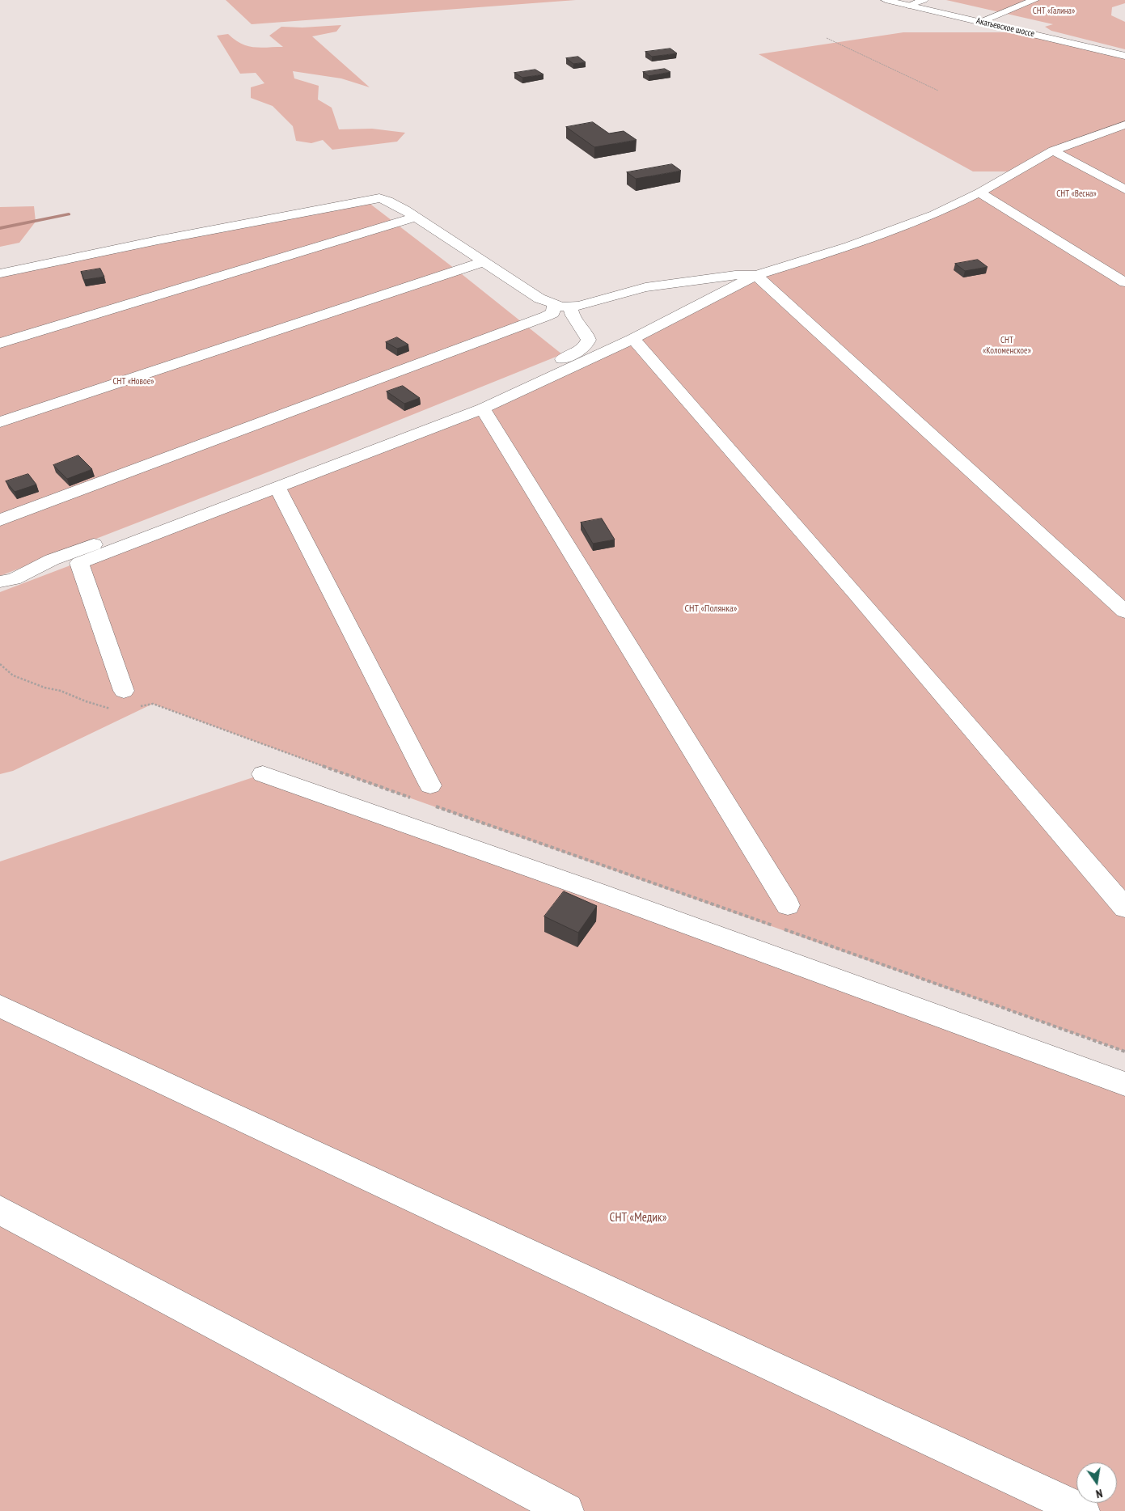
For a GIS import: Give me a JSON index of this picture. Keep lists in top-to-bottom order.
{
  "streets": {
    "street": ["Акатьевское шоссе"]
  },
  "parks": [
    "СНТ «Галина»",
    "СНТ «Весна»",
    "СНТ «Коломенское»",
    "СНТ «Новое»",
    "СНТ «Полянка»",
    "СНТ «Медик»"
  ],
  "north": "bottom"
}
